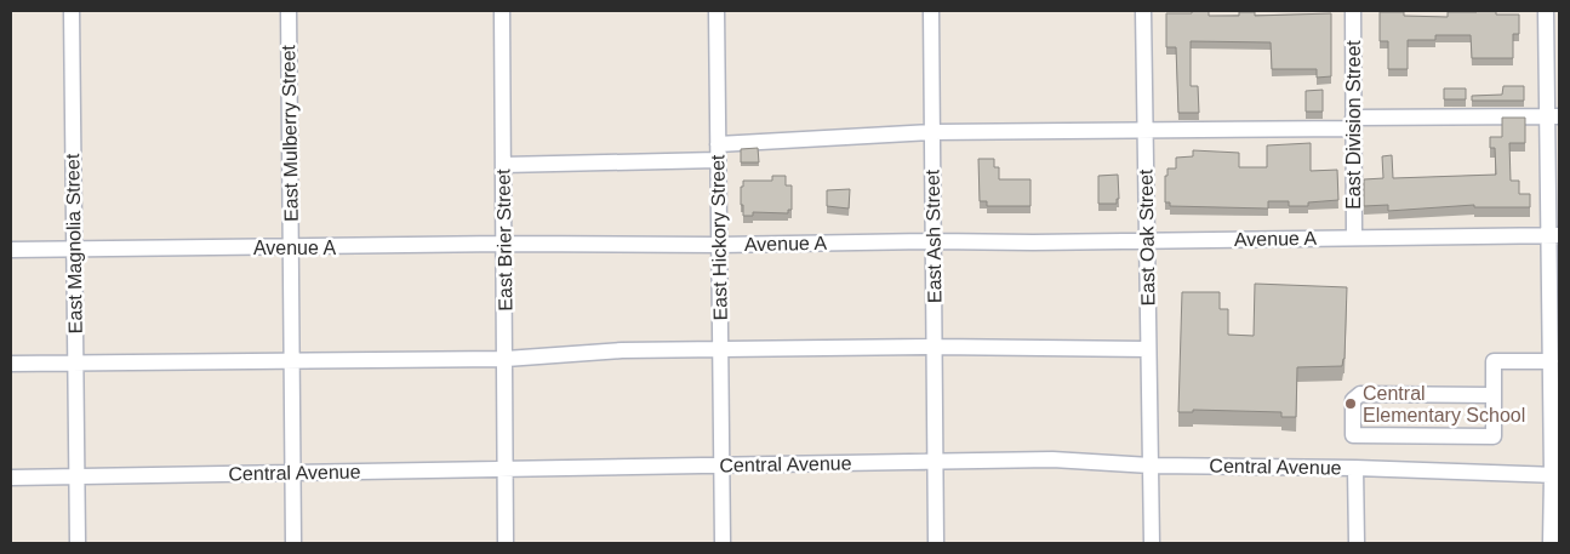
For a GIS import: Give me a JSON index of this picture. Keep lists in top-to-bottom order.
{
  "streets": {
    "street": [
      "East Division Street",
      "East Mulberry Street",
      "East Ash Street",
      "East Hickory Street",
      "East Oak Street",
      "Avenue A",
      "East Brier Street",
      "East Magnolia Street",
      "Central Avenue"
    ]
  },
  "crossings": [
    ["East Division Street", "Avenue A"],
    ["East Mulberry Street", "Avenue A"],
    ["East Mulberry Street", "Central Avenue"],
    ["East Ash Street", "Avenue A"],
    ["East Ash Street", "Central Avenue"],
    ["East Hickory Street", "Avenue A"],
    ["East Hickory Street", "Central Avenue"],
    ["East Oak Street", "Avenue A"],
    ["East Oak Street", "Central Avenue"],
    ["Avenue A", "East Brier Street"],
    ["Avenue A", "East Magnolia Street"],
    ["East Brier Street", "Central Avenue"],
    ["East Magnolia Street", "Central Avenue"]
  ],
  "places": ["Central Elementary School"]
}
